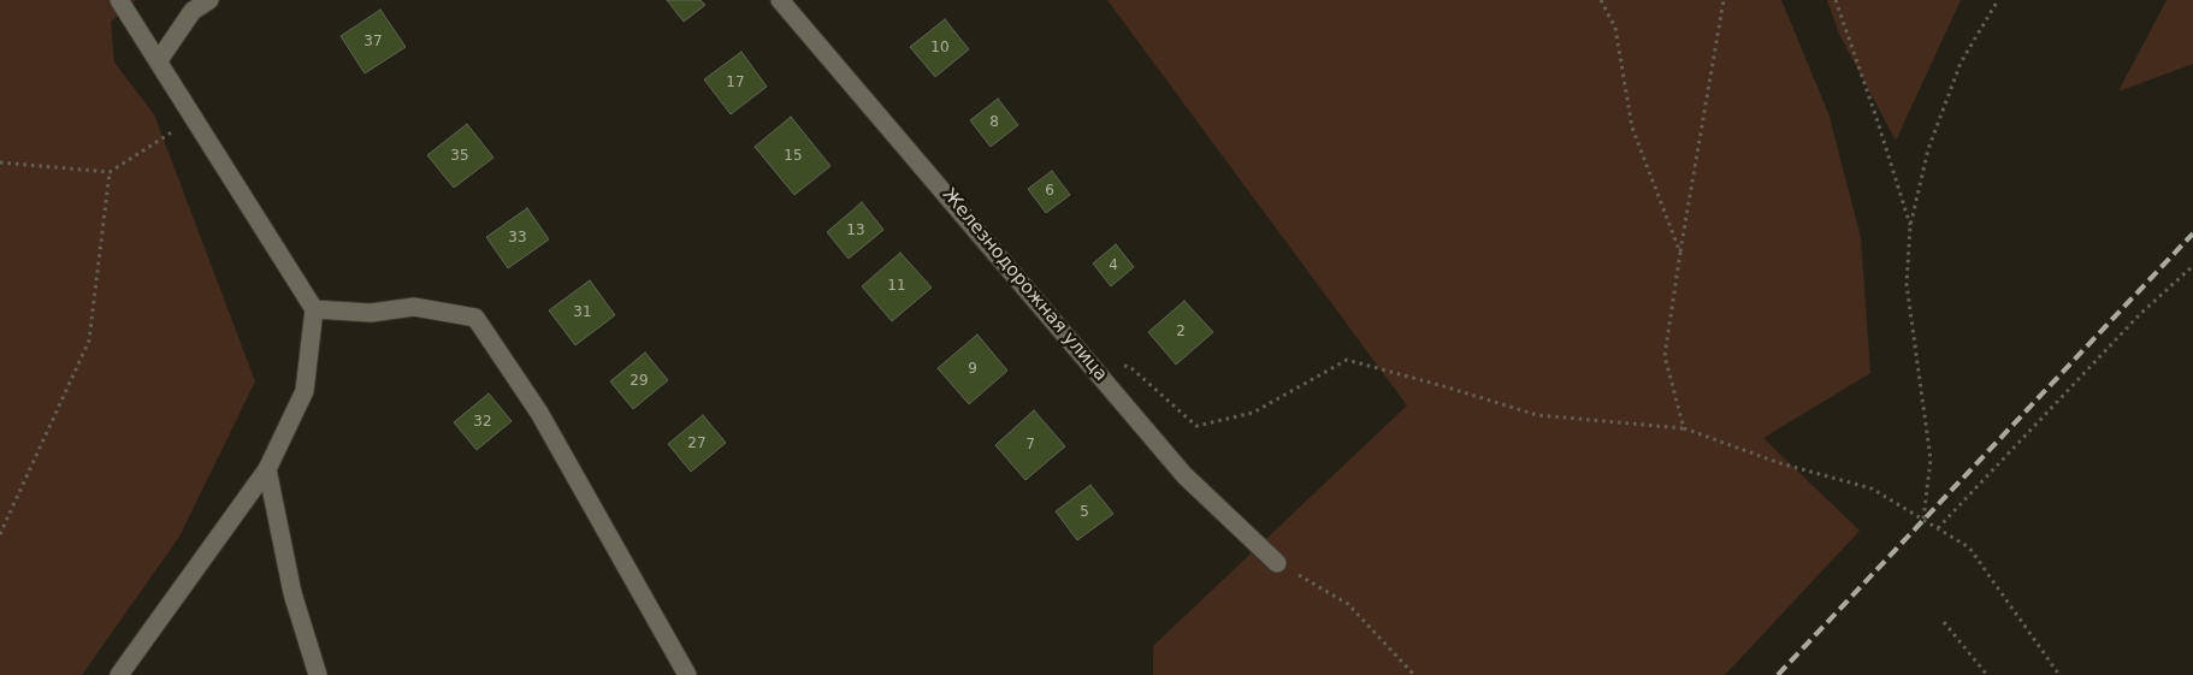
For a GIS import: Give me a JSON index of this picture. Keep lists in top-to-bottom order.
{
  "streets": {
    "street": ["Железнодорожная улица"]
  },
  "house_numbers": [
    "37",
    "10",
    "17",
    "8",
    "35",
    "15",
    "6",
    "13",
    "33",
    "4",
    "11",
    "31",
    "2",
    "9",
    "29",
    "32",
    "27",
    "7",
    "5"
  ]
}
